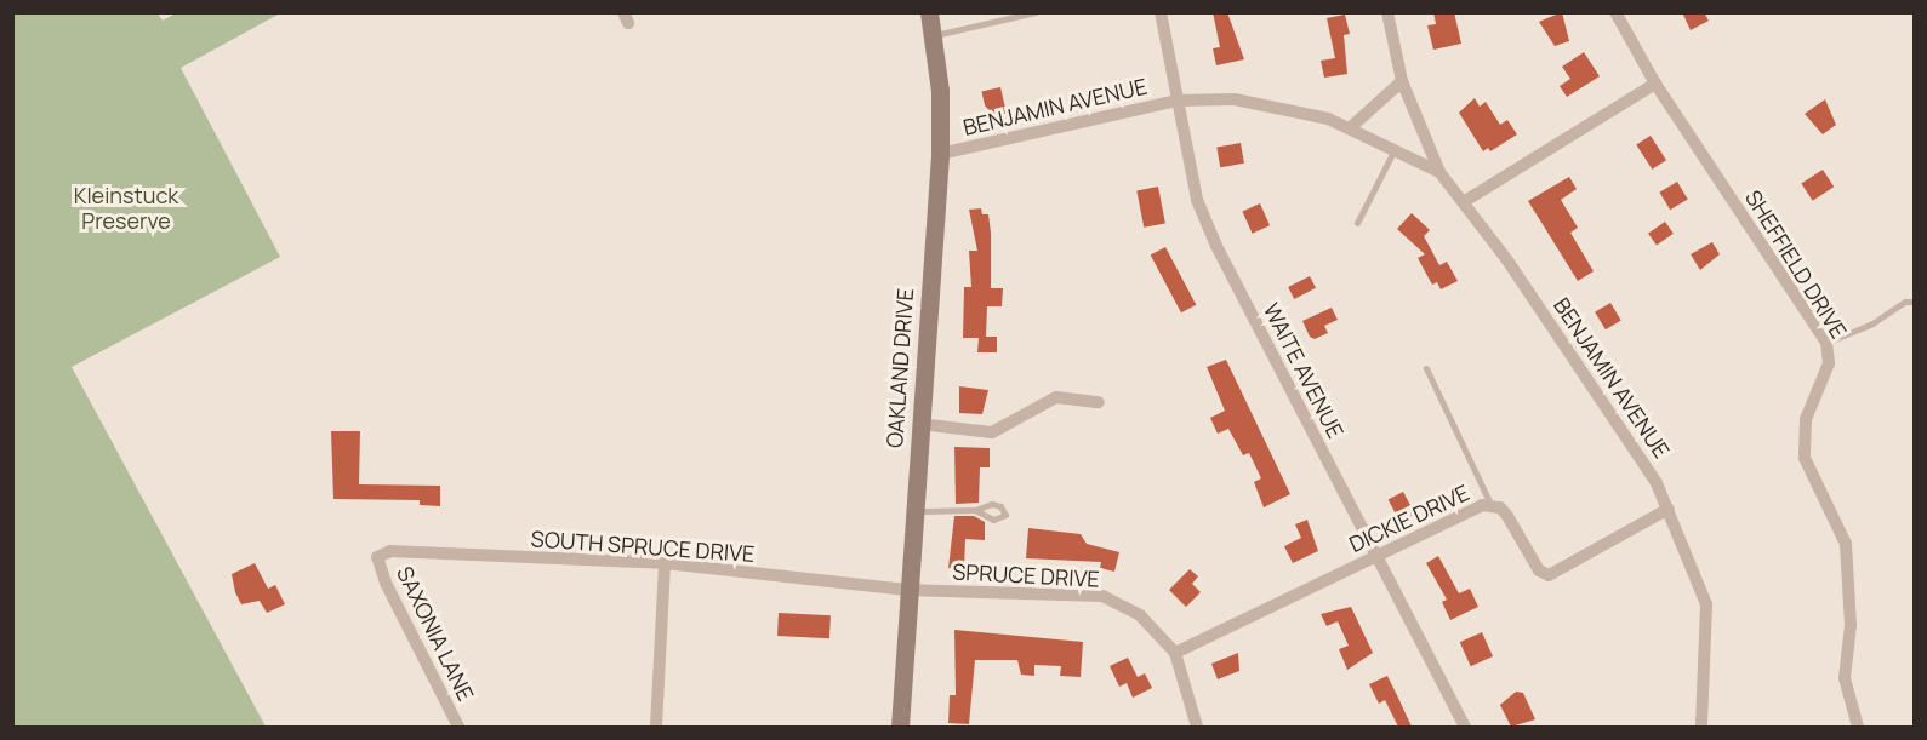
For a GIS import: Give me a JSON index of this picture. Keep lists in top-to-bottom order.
{
  "streets": {
    "main road": ["OAKLAND DRIVE"],
    "street": [
      "BENJAMIN AVENUE",
      "SHEFFIELD DRIVE",
      "WAITE AVENUE",
      "DICKIE DRIVE",
      "SOUTH SPRUCE DRIVE",
      "SPRUCE DRIVE",
      "SAXONIA LANE"
    ]
  },
  "crossings": [
    ["BENJAMIN AVENUE", "OAKLAND DRIVE"],
    ["BENJAMIN AVENUE", "WAITE AVENUE"],
    ["BENJAMIN AVENUE", "DICKIE DRIVE"],
    ["OAKLAND DRIVE", "SOUTH SPRUCE DRIVE"],
    ["OAKLAND DRIVE", "SPRUCE DRIVE"],
    ["WAITE AVENUE", "DICKIE DRIVE"],
    ["DICKIE DRIVE", "SPRUCE DRIVE"],
    ["SOUTH SPRUCE DRIVE", "SPRUCE DRIVE"],
    ["SOUTH SPRUCE DRIVE", "SAXONIA LANE"]
  ],
  "parks": ["Kleinstuck Preserve"]
}
